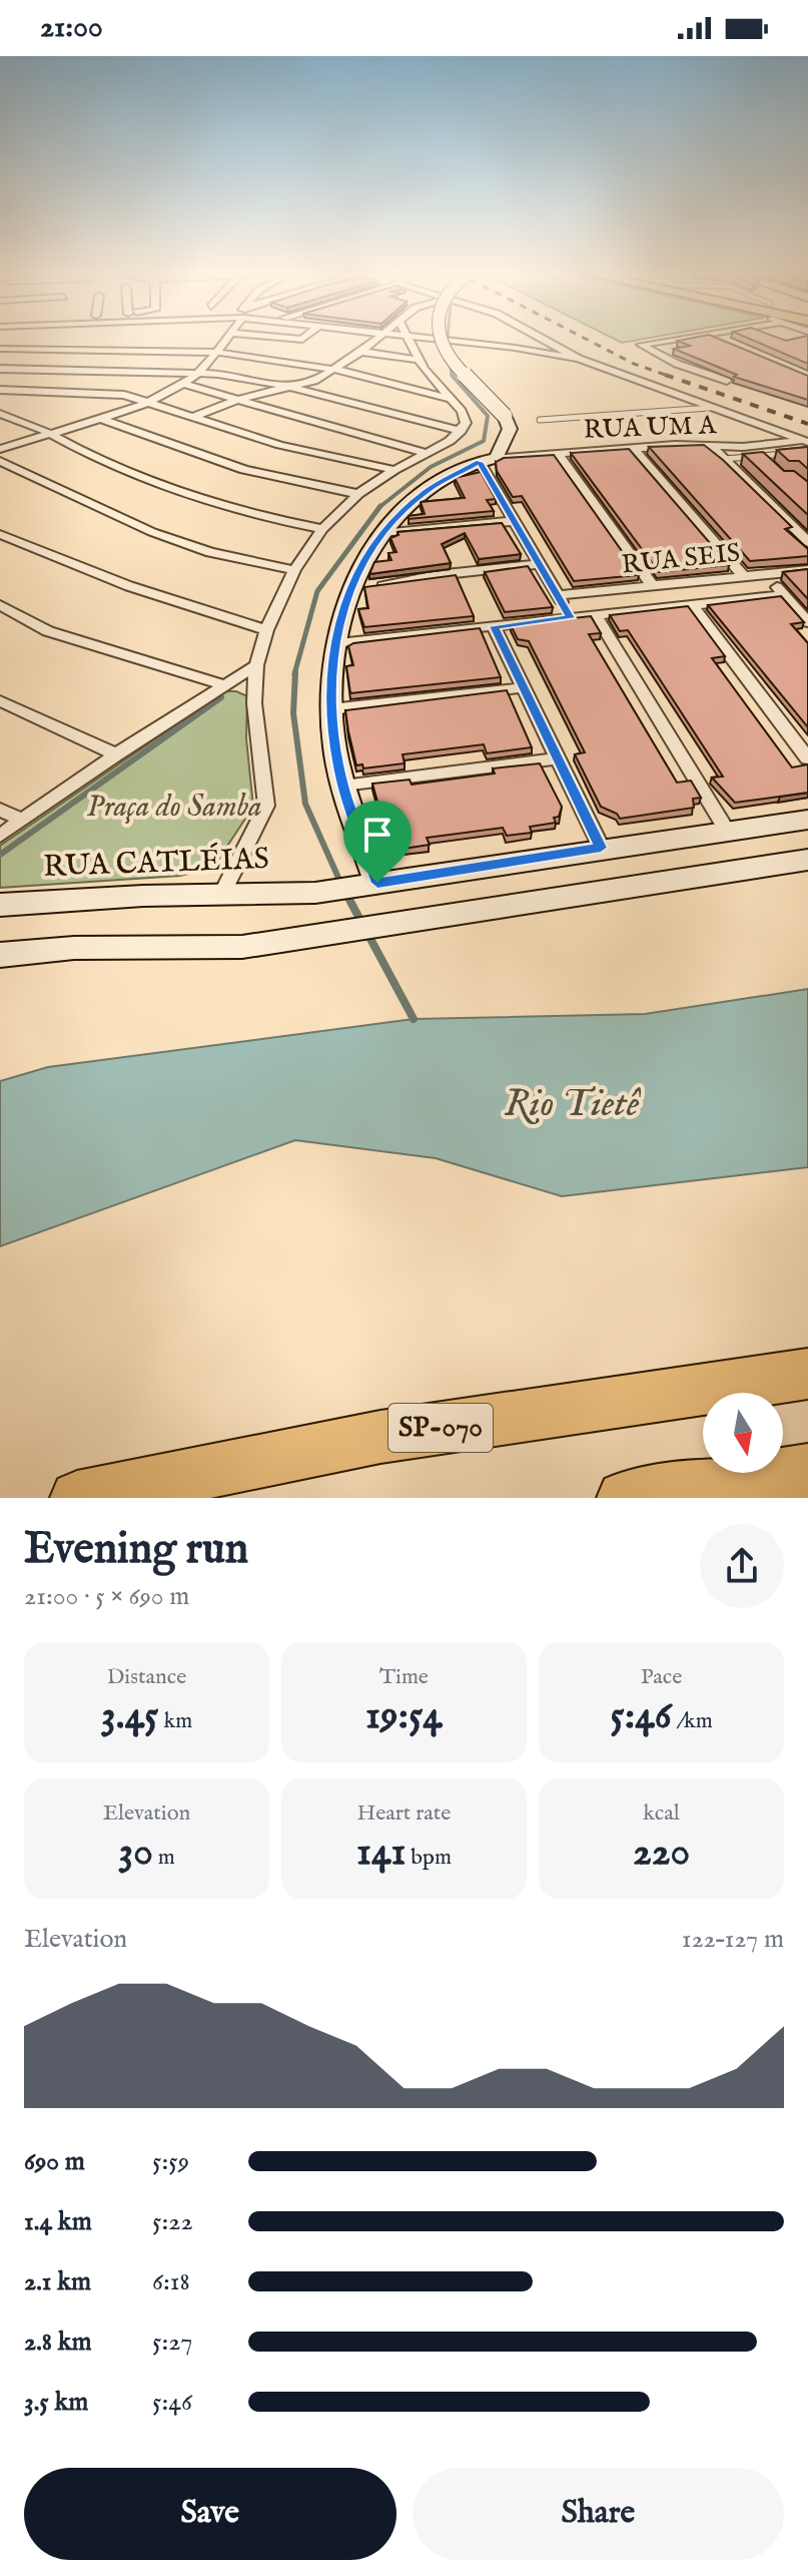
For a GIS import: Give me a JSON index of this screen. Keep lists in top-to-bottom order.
{
  "streets": {
    "highway": ["SP-070"],
    "street": ["RUA UM A", "RUA SEIS", "RUA CATLÉIAS"]
  },
  "water": ["Rio Tietê"],
  "parks": ["Praça do Samba"],
  "north": "bottom",
  "page": {
    "status": "21:00",
    "heading": ["Evening run", "21:00 · 5 × 690 m"],
    "stats": [
      ["Distance", "3.45 km"],
      ["Time", "19:54"],
      ["Pace", "5:46 /km"],
      ["Elevation", "30 m"],
      ["Heart rate", "141 bpm"],
      ["kcal", "220"]
    ],
    "chart": ["Elevation", "122–127 m"],
    "list": [
      {
        "name": "690 m",
        "note": "5:59"
      },
      {
        "name": "1.4 km",
        "note": "5:22"
      },
      {
        "name": "2.1 km",
        "note": "6:18"
      },
      {
        "name": "2.8 km",
        "note": "5:27"
      },
      {
        "name": "3.5 km",
        "note": "5:46"
      }
    ],
    "buttons": ["Save", "Share"]
  }
}
